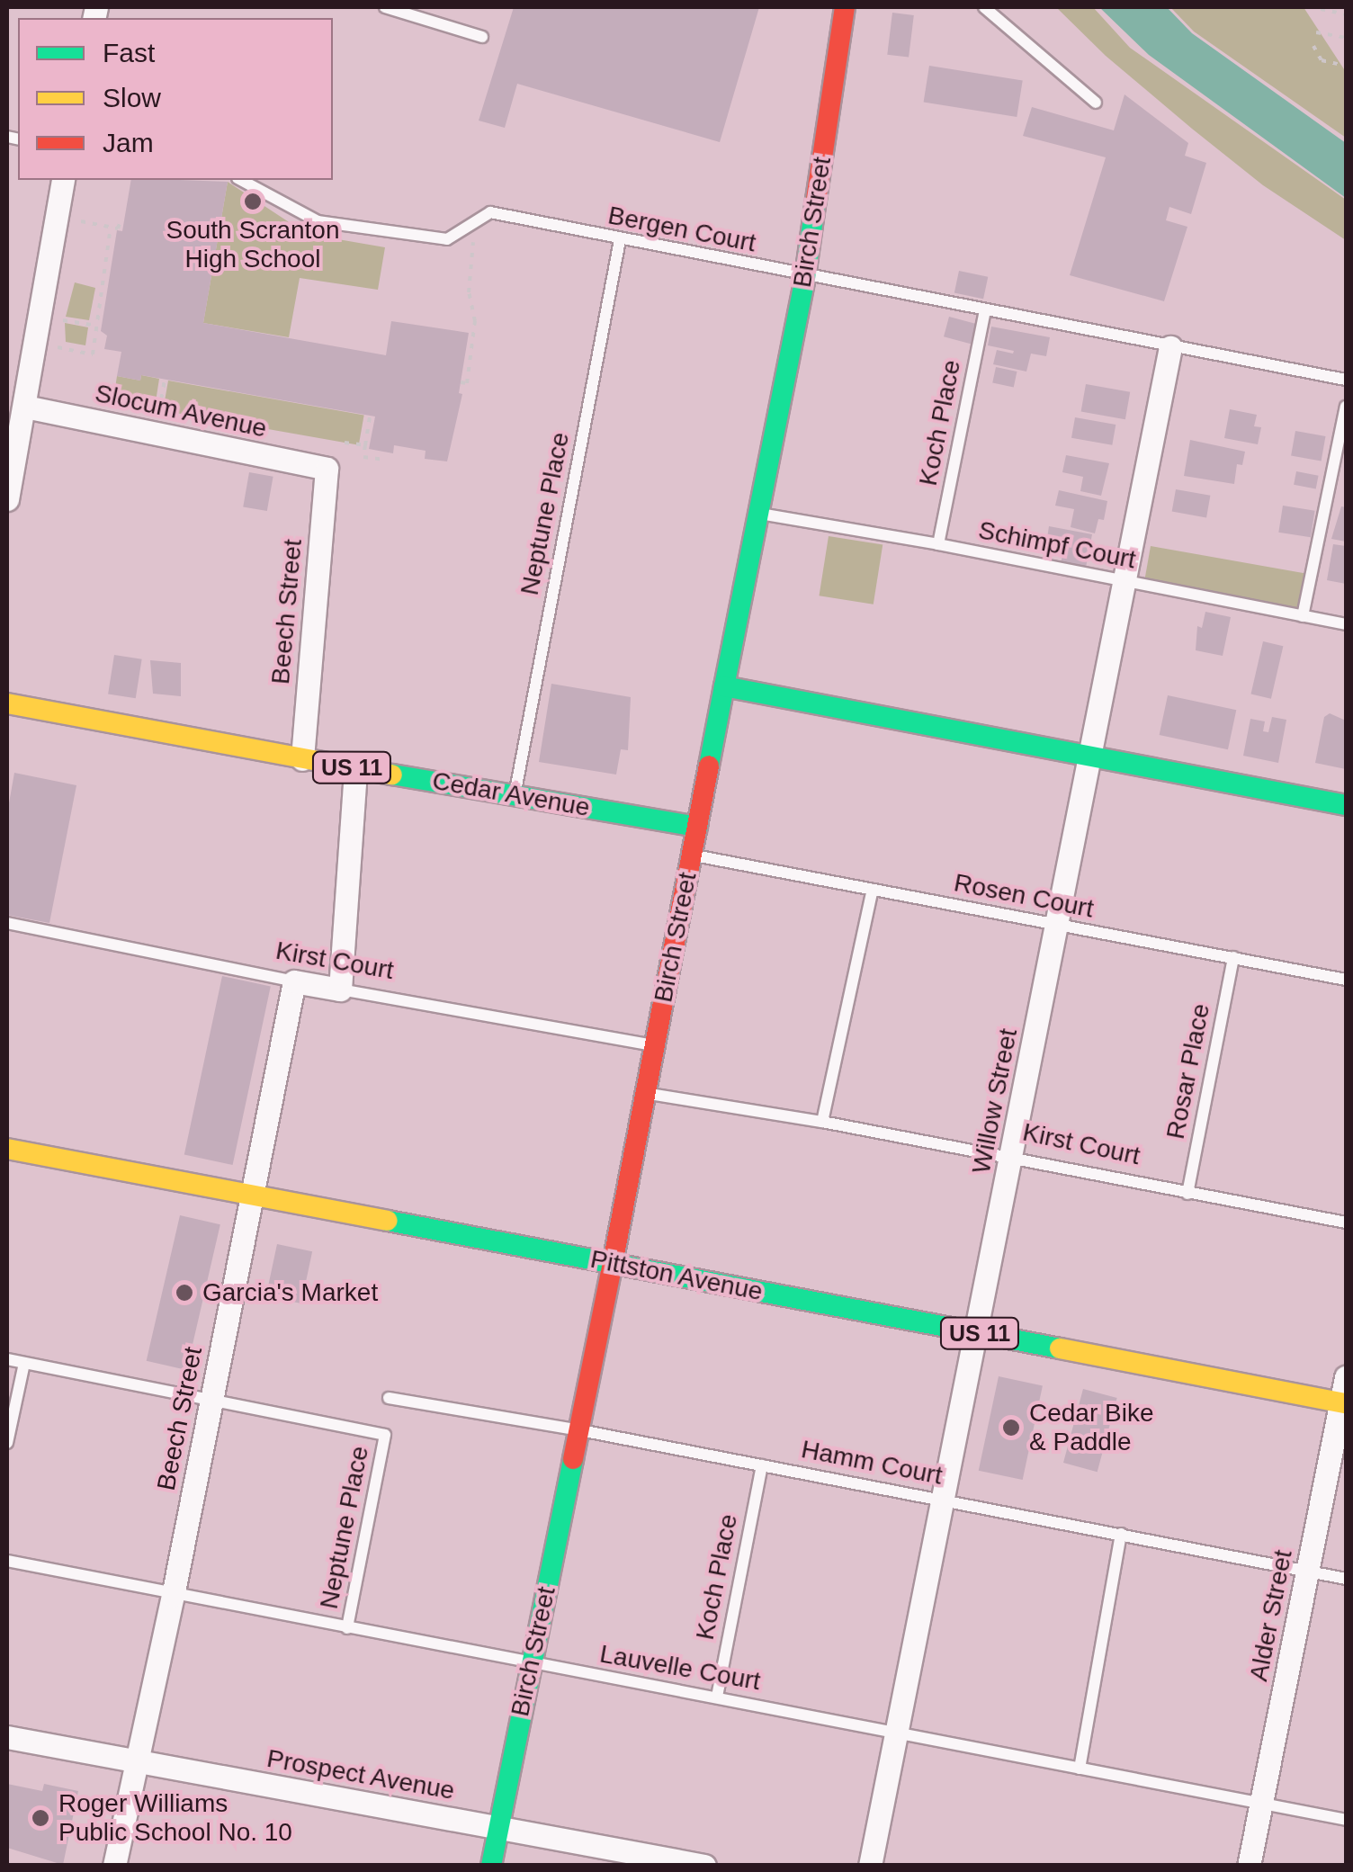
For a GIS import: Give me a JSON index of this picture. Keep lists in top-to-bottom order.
{
  "streets": {
    "main road": [
      "Birch Street",
      "US 11",
      "Cedar Avenue",
      "Pittston Avenue"
    ],
    "street": [
      "Slocum Avenue",
      "Beech Street",
      "Kirst Court",
      "Willow Street",
      "Alder Street",
      "Prospect Avenue"
    ],
    "lane": [
      "Bergen Court",
      "Koch Place",
      "Neptune Place",
      "Schimpf Court",
      "Rosen Court",
      "Rosar Place",
      "Hamm Court",
      "Lauvelle Court"
    ]
  },
  "crossings": [
    ["Birch Street", "Bergen Court"],
    ["Birch Street", "Schimpf Court"],
    ["Birch Street", "Cedar Avenue"],
    ["Birch Street", "Rosen Court"],
    ["Birch Street", "Kirst Court"],
    ["Birch Street", "Pittston Avenue"],
    ["Birch Street", "Hamm Court"],
    ["Birch Street", "Lauvelle Court"],
    ["Birch Street", "Prospect Avenue"],
    ["Bergen Court", "Koch Place"],
    ["Bergen Court", "Neptune Place"],
    ["Bergen Court", "Willow Street"],
    ["Slocum Avenue", "Beech Street"],
    ["Koch Place", "Schimpf Court"],
    ["Koch Place", "Hamm Court"],
    ["Koch Place", "Lauvelle Court"],
    ["Neptune Place", "Beech Street"],
    ["Neptune Place", "Cedar Avenue"],
    ["Neptune Place", "Lauvelle Court"],
    ["Schimpf Court", "Willow Street"],
    ["Beech Street", "Cedar Avenue"],
    ["Beech Street", "Kirst Court"],
    ["Beech Street", "Pittston Avenue"],
    ["Beech Street", "Lauvelle Court"],
    ["Beech Street", "Prospect Avenue"],
    ["Rosen Court", "Rosar Place"],
    ["Rosen Court", "Willow Street"],
    ["Kirst Court", "Rosar Place"],
    ["Kirst Court", "Willow Street"],
    ["Willow Street", "Pittston Avenue"],
    ["Willow Street", "Hamm Court"],
    ["Willow Street", "Lauvelle Court"],
    ["Pittston Avenue", "Alder Street"],
    ["Hamm Court", "Alder Street"],
    ["Alder Street", "Lauvelle Court"]
  ],
  "places": [
    "South Scranton High School",
    "Garcia's Market",
    "Cedar Bike & Paddle",
    "Roger Williams Public School No. 10"
  ],
  "legend": ["Fast", "Slow", "Jam"]
}
